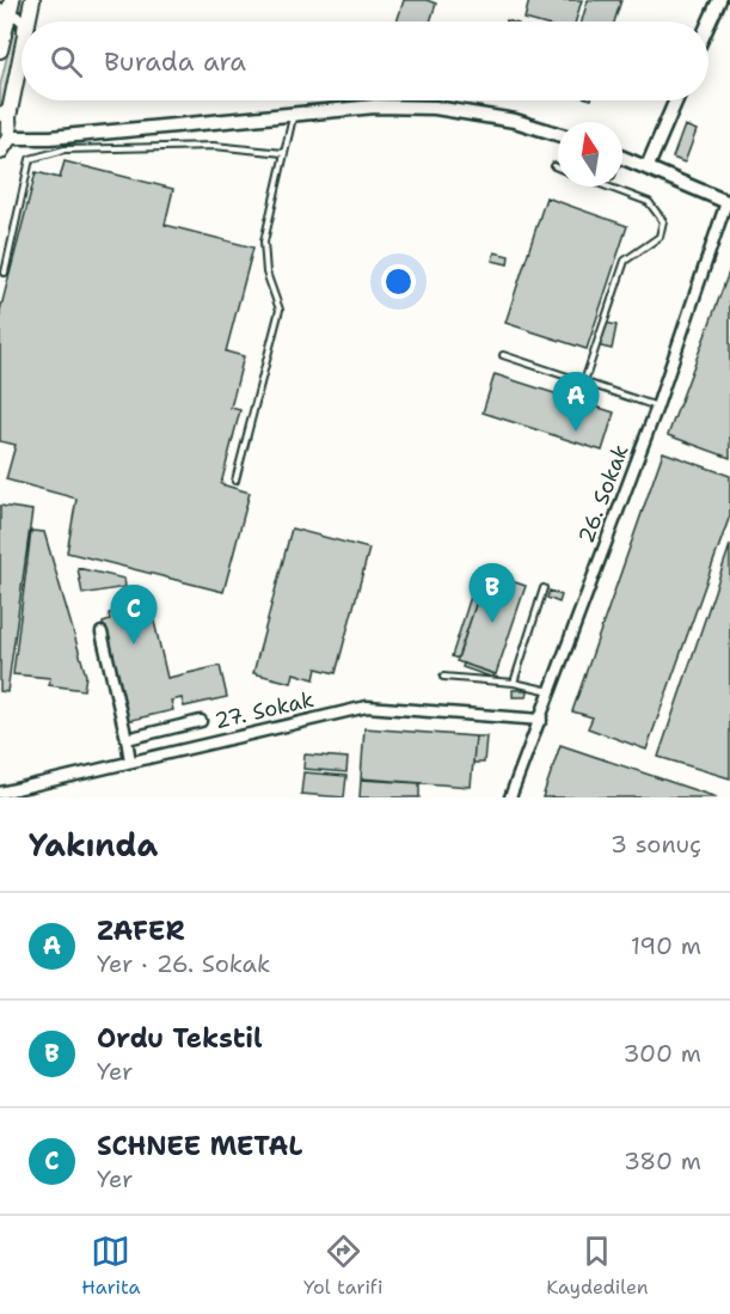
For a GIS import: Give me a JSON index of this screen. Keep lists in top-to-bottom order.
{
  "streets": {
    "street": ["26. Sokak", "27. Sokak"]
  },
  "crossings": [
    ["26. Sokak", "27. Sokak"]
  ],
  "north": "top",
  "page": {
    "search": "Burada ara",
    "pins": ["A", "B", "C"],
    "heading": ["Yakında", "3 sonuç"],
    "list": [
      {
        "mark": "A",
        "name": "ZAFER",
        "note": "Yer · 26. Sokak",
        "value": "190 m"
      },
      {
        "mark": "B",
        "name": "Ordu Tekstil",
        "note": "Yer",
        "value": "300 m"
      },
      {
        "mark": "C",
        "name": "SCHNEE METAL",
        "note": "Yer",
        "value": "380 m"
      }
    ],
    "nav": ["Harita", "Yol tarifi", "Kaydedilen"]
  }
}
